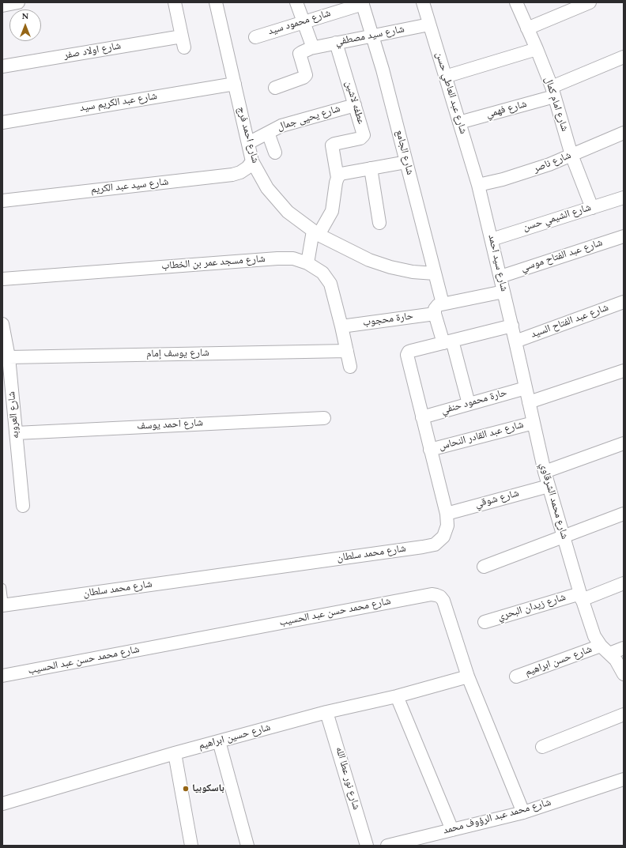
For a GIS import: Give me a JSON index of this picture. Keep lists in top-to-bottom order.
{
  "streets": {
    "street": [
      "شارع محمود سيد",
      "شارع سيد مصطفي",
      "شارع اولاد صفر",
      "شارع عبد العاطي حسن",
      "شارع عبد الكريم سيد",
      "عطفه لاشين",
      "شارع امام كمال",
      "شارع فهمي",
      "شارع يحيى جمال",
      "شارع احمد فرج",
      "شارع الجامع",
      "شارع ناصر",
      "شارع سيد عبد الكريم",
      "شارع الشيمي حسن",
      "شارع عبد الفتاح موسي",
      "شارع مسجد عمر بن الخطاب",
      "شارع سيد احمد",
      "حارة محجوب",
      "شارع عبد الفتاح السيد",
      "شارع يوسف إمام",
      "حارة محمود حنفي",
      "شارع العروبه",
      "شارع احمد يوسف",
      "شارع عبد القادر النحاس",
      "شارع شوقي",
      "شارع محمد الشرقاوي",
      "شارع محمد سلطان",
      "شارع زيدان البحري",
      "شارع محمد حسن عبد الحسيب",
      "شارع حسن ابراهيم",
      "شارع حسين ابراهيم",
      "شارع نور عطا الله",
      "شارع محمد عبد الرؤوف محمد"
    ]
  },
  "crossings": [
    ["شارع محمود سيد", "شارع الجامع"],
    ["شارع سيد مصطفي", "شارع عبد العاطي حسن"],
    ["شارع سيد مصطفي", "عطفه لاشين"],
    ["شارع سيد مصطفي", "شارع الجامع"],
    ["شارع عبد العاطي حسن", "شارع فهمي"],
    ["شارع عبد العاطي حسن", "شارع ناصر"],
    ["شارع عبد العاطي حسن", "شارع سيد احمد"],
    ["شارع عبد الكريم سيد", "شارع احمد فرج"],
    ["عطفه لاشين", "شارع يحيى جمال"],
    ["شارع امام كمال", "شارع فهمي"],
    ["شارع امام كمال", "شارع ناصر"],
    ["شارع امام كمال", "شارع الشيمي حسن"],
    ["شارع يحيى جمال", "شارع احمد فرج"],
    ["شارع احمد فرج", "شارع الجامع"],
    ["شارع احمد فرج", "شارع سيد عبد الكريم"],
    ["شارع ناصر", "شارع سيد احمد"],
    ["شارع الشيمي حسن", "شارع سيد احمد"],
    ["شارع عبد الفتاح موسي", "شارع سيد احمد"],
    ["شارع مسجد عمر بن الخطاب", "حارة محجوب"],
    ["شارع مسجد عمر بن الخطاب", "شارع يوسف إمام"],
    ["شارع سيد احمد", "شارع عبد الفتاح السيد"],
    ["شارع سيد احمد", "شارع محمد الشرقاوي"],
    ["شارع سيد احمد", "شارع محمد سلطان"],
    ["شارع عبد الفتاح السيد", "شارع محمد الشرقاوي"],
    ["شارع يوسف إمام", "شارع العروبه"],
    ["حارة محمود حنفي", "شارع محمد الشرقاوي"],
    ["حارة محمود حنفي", "شارع محمد سلطان"],
    ["شارع العروبه", "شارع احمد يوسف"],
    ["شارع عبد القادر النحاس", "شارع محمد الشرقاوي"],
    ["شارع عبد القادر النحاس", "شارع محمد سلطان"],
    ["شارع شوقي", "شارع محمد الشرقاوي"],
    ["شارع شوقي", "شارع محمد سلطان"],
    ["شارع محمد الشرقاوي", "شارع زيدان البحري"],
    ["شارع محمد الشرقاوي", "شارع حسن ابراهيم"],
    ["شارع محمد حسن عبد الحسيب", "شارع حسين ابراهيم"],
    ["شارع محمد حسن عبد الحسيب", "شارع محمد عبد الرؤوف محمد"],
    ["شارع حسين ابراهيم", "شارع نور عطا الله"]
  ],
  "places": ["باسكوبيا"],
  "north": "top"
}
